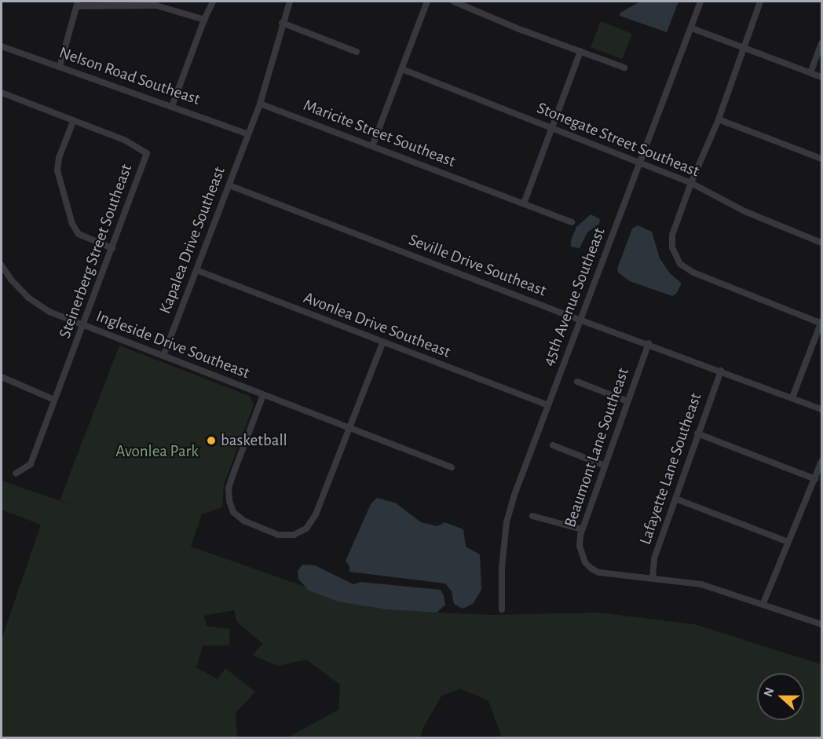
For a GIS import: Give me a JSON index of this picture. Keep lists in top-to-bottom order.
{
  "streets": {
    "street": [
      "Nelson Road Southeast",
      "Maricite Street Southeast",
      "Stonegate Street Southeast",
      "Kapalea Drive Southeast",
      "Steinerberg Street Southeast",
      "Seville Drive Southeast",
      "45th Avenue Southeast",
      "Avonlea Drive Southeast",
      "Ingleside Drive Southeast",
      "Beaumont Lane Southeast",
      "Lafayette Lane Southeast"
    ]
  },
  "crossings": [
    ["Nelson Road Southeast", "Kapalea Drive Southeast"],
    ["Maricite Street Southeast", "Kapalea Drive Southeast"],
    ["Stonegate Street Southeast", "45th Avenue Southeast"],
    ["Kapalea Drive Southeast", "Seville Drive Southeast"],
    ["Kapalea Drive Southeast", "Avonlea Drive Southeast"],
    ["Kapalea Drive Southeast", "Ingleside Drive Southeast"],
    ["Steinerberg Street Southeast", "Ingleside Drive Southeast"],
    ["Seville Drive Southeast", "45th Avenue Southeast"],
    ["Seville Drive Southeast", "Beaumont Lane Southeast"],
    ["Seville Drive Southeast", "Lafayette Lane Southeast"],
    ["45th Avenue Southeast", "Avonlea Drive Southeast"],
    ["Beaumont Lane Southeast", "Lafayette Lane Southeast"]
  ],
  "parks": ["Avonlea Park"],
  "places": ["basketball"],
  "north": "left"
}
